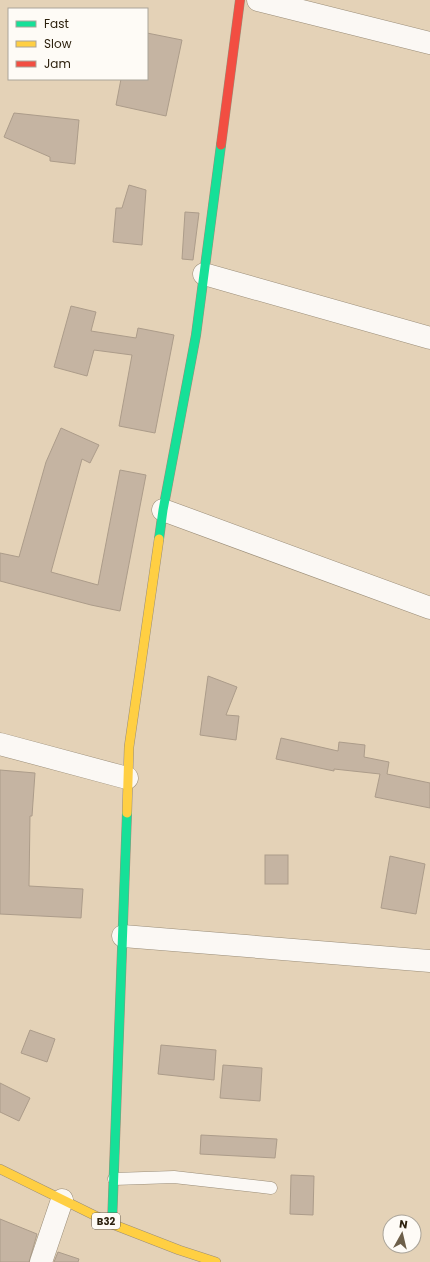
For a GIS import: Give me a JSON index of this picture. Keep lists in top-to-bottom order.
{
  "streets": {
    "main road": ["B32"]
  },
  "legend": ["Fast", "Slow", "Jam"],
  "north": "top"
}
